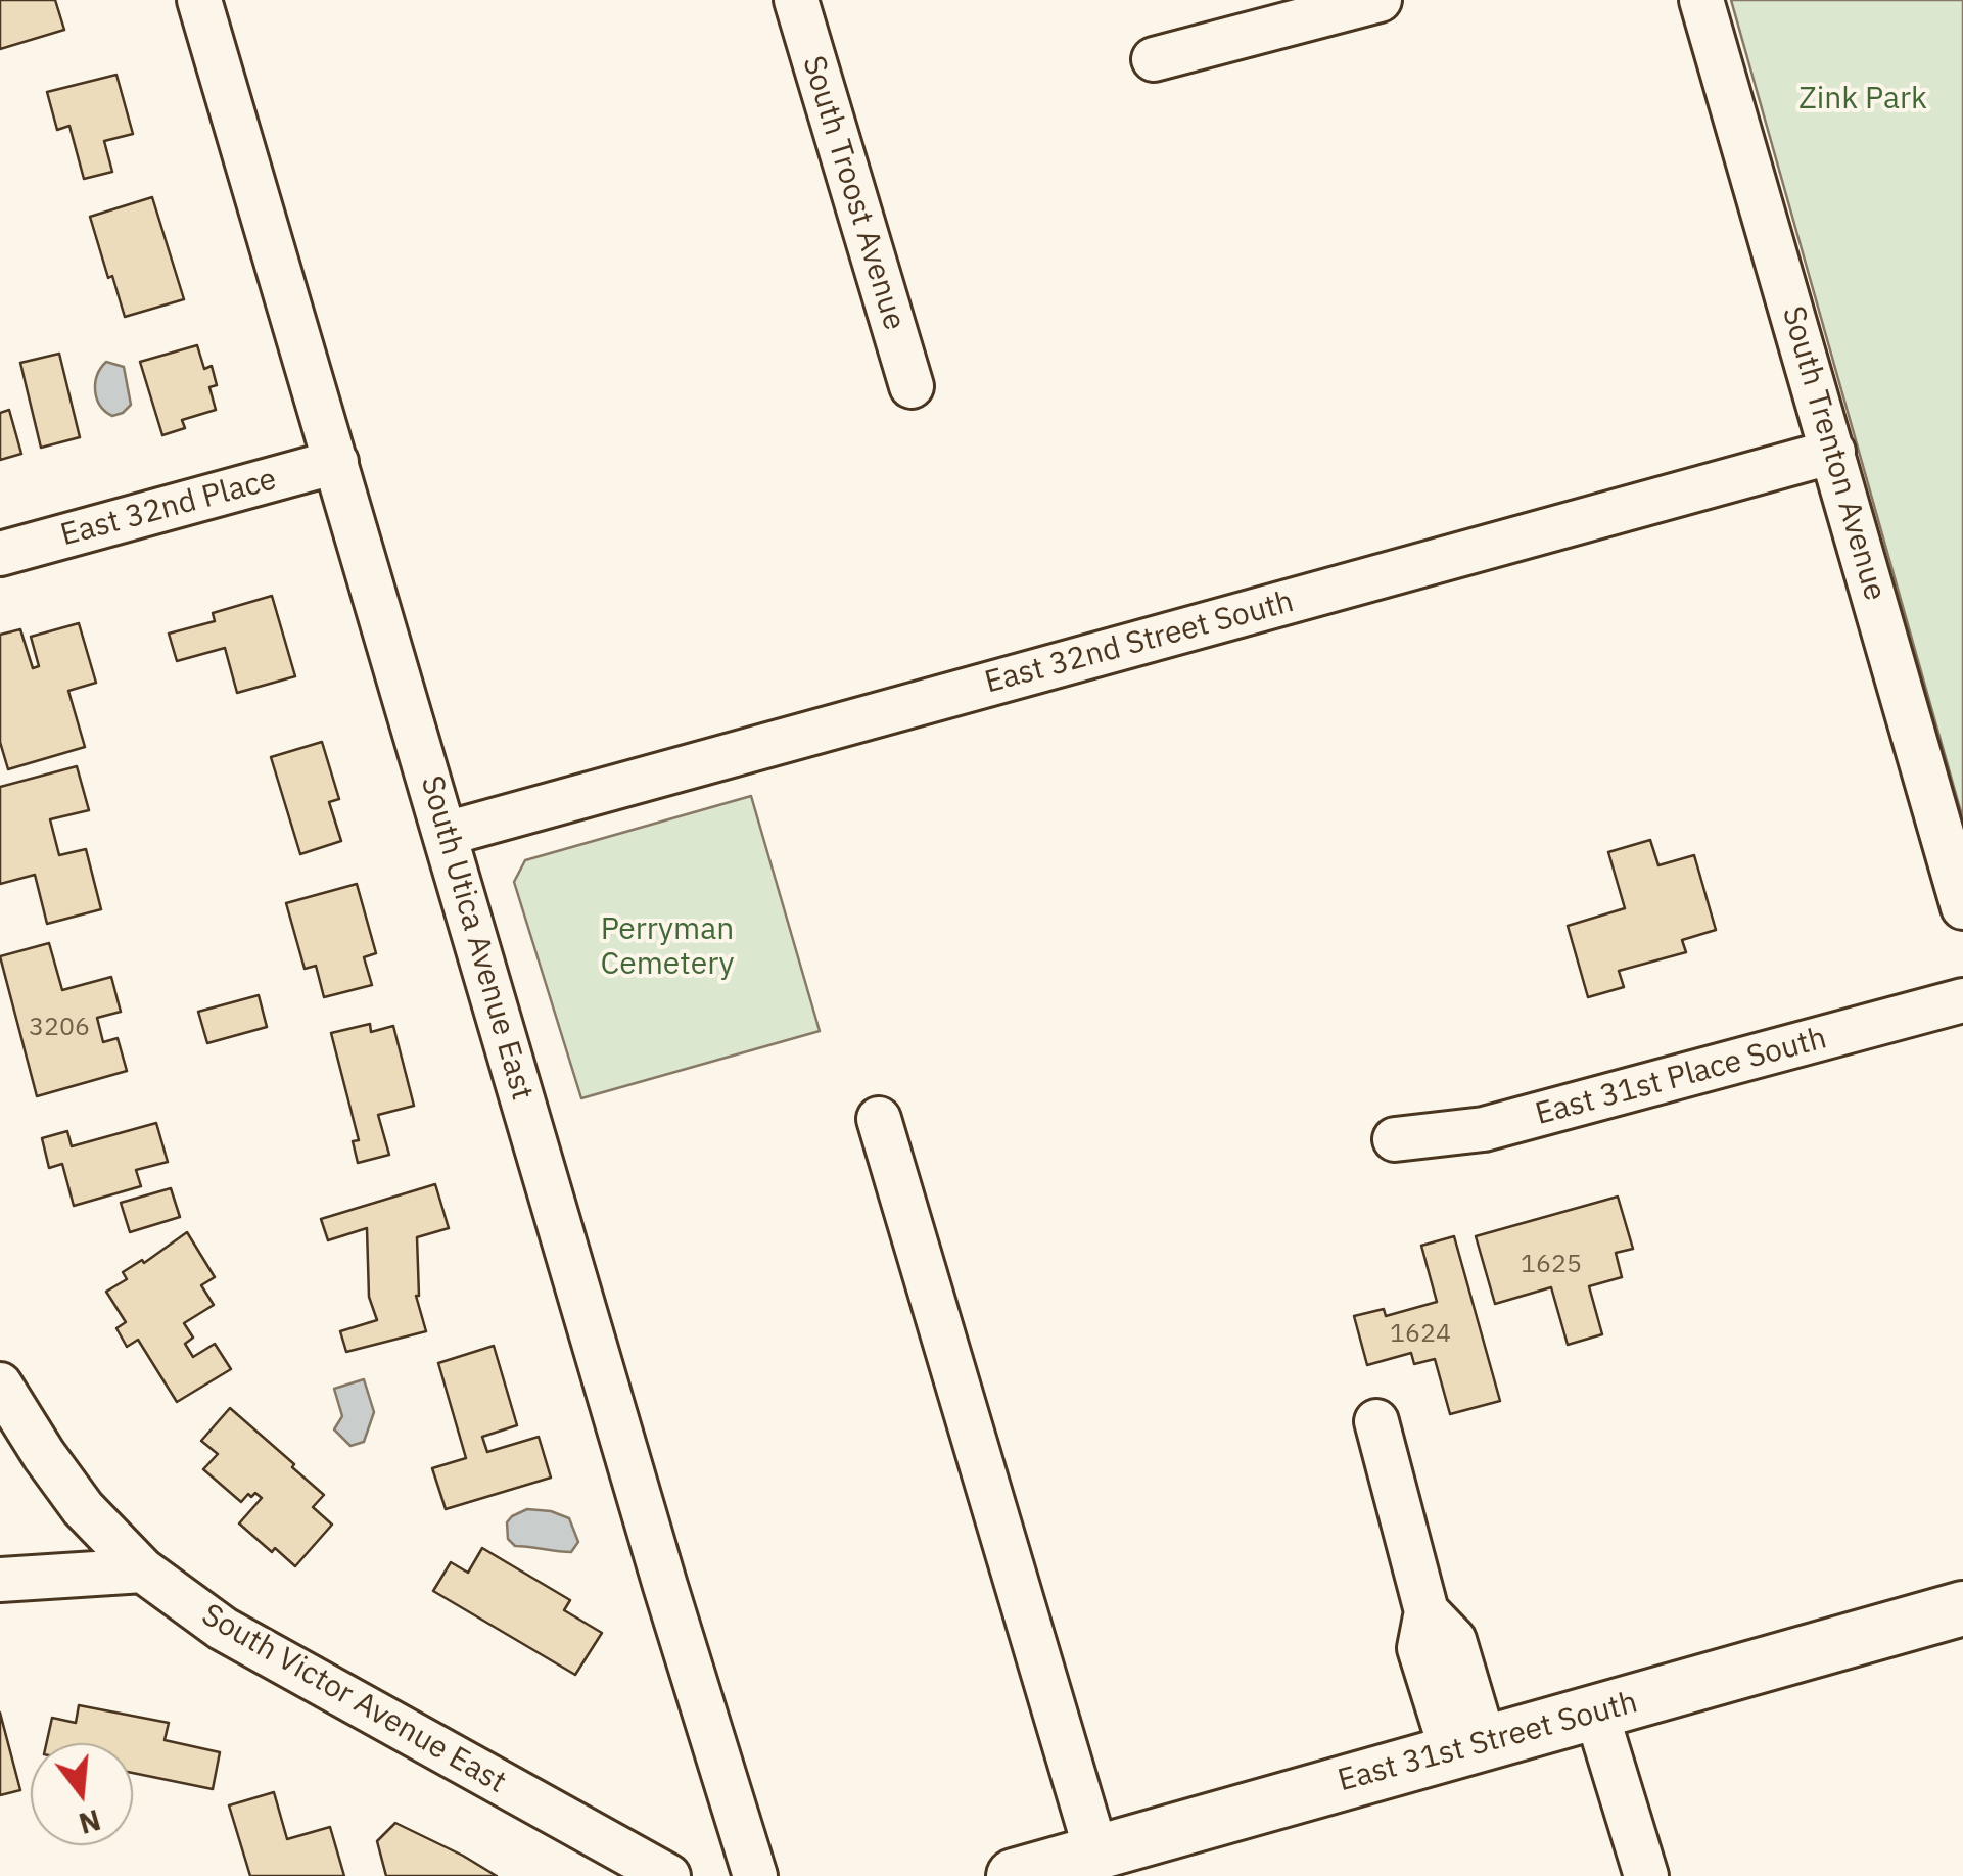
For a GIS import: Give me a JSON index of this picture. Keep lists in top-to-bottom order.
{
  "streets": {
    "main road": ["East 31st Street South"],
    "street": [
      "South Troost Avenue",
      "South Trenton Avenue",
      "East 32nd Place",
      "East 32nd Street South",
      "South Utica Avenue East",
      "East 31st Place South",
      "South Victor Avenue East"
    ]
  },
  "crossings": [
    ["South Trenton Avenue", "East 32nd Street South"],
    ["East 32nd Place", "South Utica Avenue East"],
    ["East 32nd Street South", "South Utica Avenue East"]
  ],
  "parks": ["Zink Park", "Perryman Cemetery"],
  "house_numbers": ["3206", "1625", "1624"],
  "north": "bottom"
}
